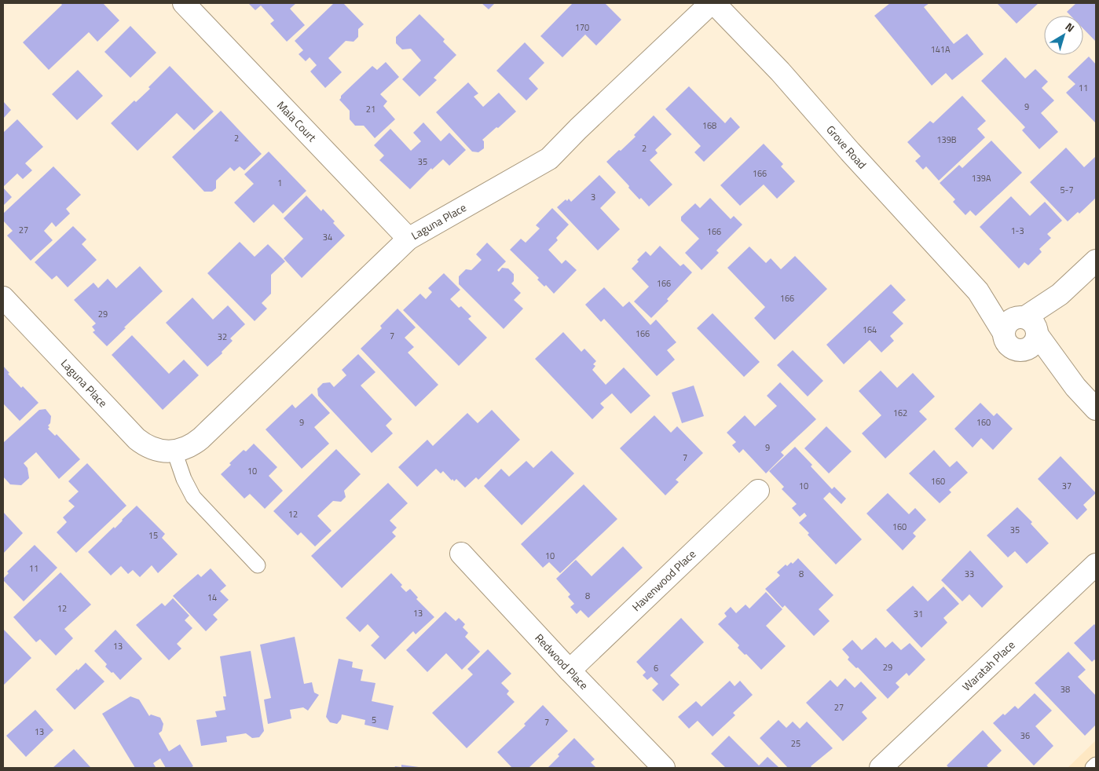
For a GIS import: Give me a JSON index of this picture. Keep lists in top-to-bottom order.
{
  "streets": {
    "street": [
      "Mala Court",
      "Grove Road",
      "Laguna Place",
      "Havenwood Place",
      "Redwood Place",
      "Waratah Place"
    ]
  },
  "crossings": [
    ["Mala Court", "Laguna Place"],
    ["Havenwood Place", "Redwood Place"]
  ],
  "house_numbers": [
    "170",
    "141A",
    "11",
    "9",
    "21",
    "168",
    "2",
    "139B",
    "2",
    "35",
    "166",
    "139A",
    "1",
    "5-7",
    "3",
    "27",
    "1-3",
    "166",
    "34",
    "166",
    "166",
    "29",
    "164",
    "166",
    "7",
    "32",
    "162",
    "9",
    "160",
    "9",
    "7",
    "10",
    "160",
    "10",
    "37",
    "12",
    "160",
    "35",
    "15",
    "10",
    "11",
    "8",
    "33",
    "8",
    "14",
    "12",
    "13",
    "31",
    "13",
    "29",
    "6",
    "38",
    "27",
    "5",
    "7",
    "13",
    "36",
    "25"
  ],
  "north": "top right"
}
